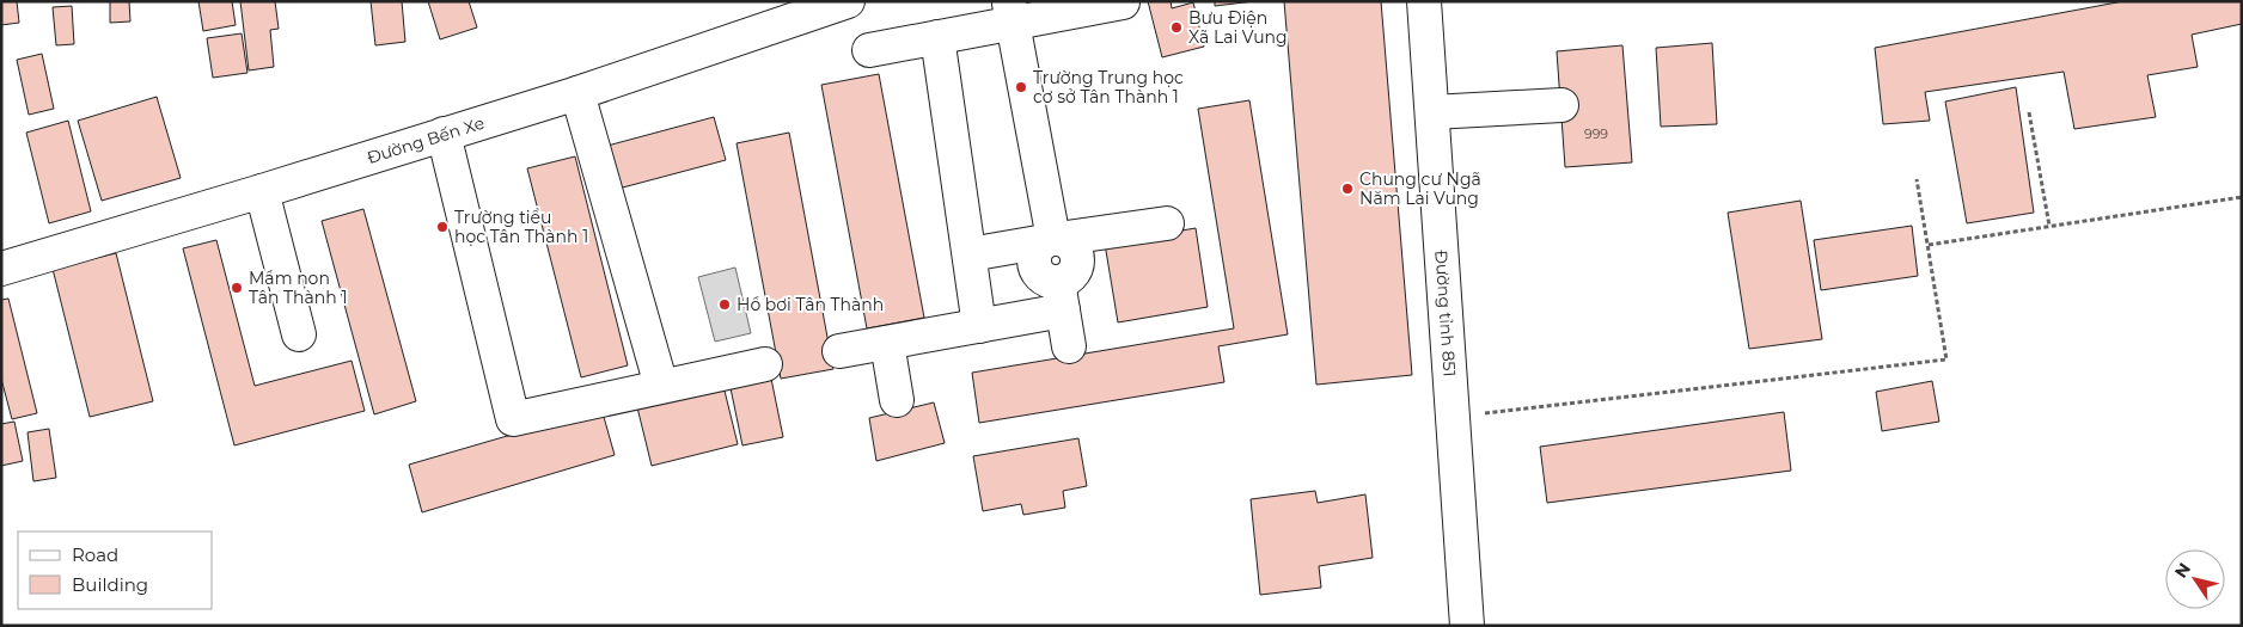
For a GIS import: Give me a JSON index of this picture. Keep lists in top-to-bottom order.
{
  "streets": {
    "street": ["Đường Bến Xe", "Đường tỉnh 851"]
  },
  "places": [
    "Bưu Điện Xã Lai Vung",
    "Trường Trung học cơ sở Tân Thành 1",
    "Chung cư Ngã Năm Lai Vung",
    "Trường tiểu học Tân Thành 1",
    "Mầm non Tân Thành 1",
    "Hồ bơi Tân Thành"
  ],
  "house_numbers": ["999"],
  "legend": ["Road", "Building"],
  "north": "top left"
}
